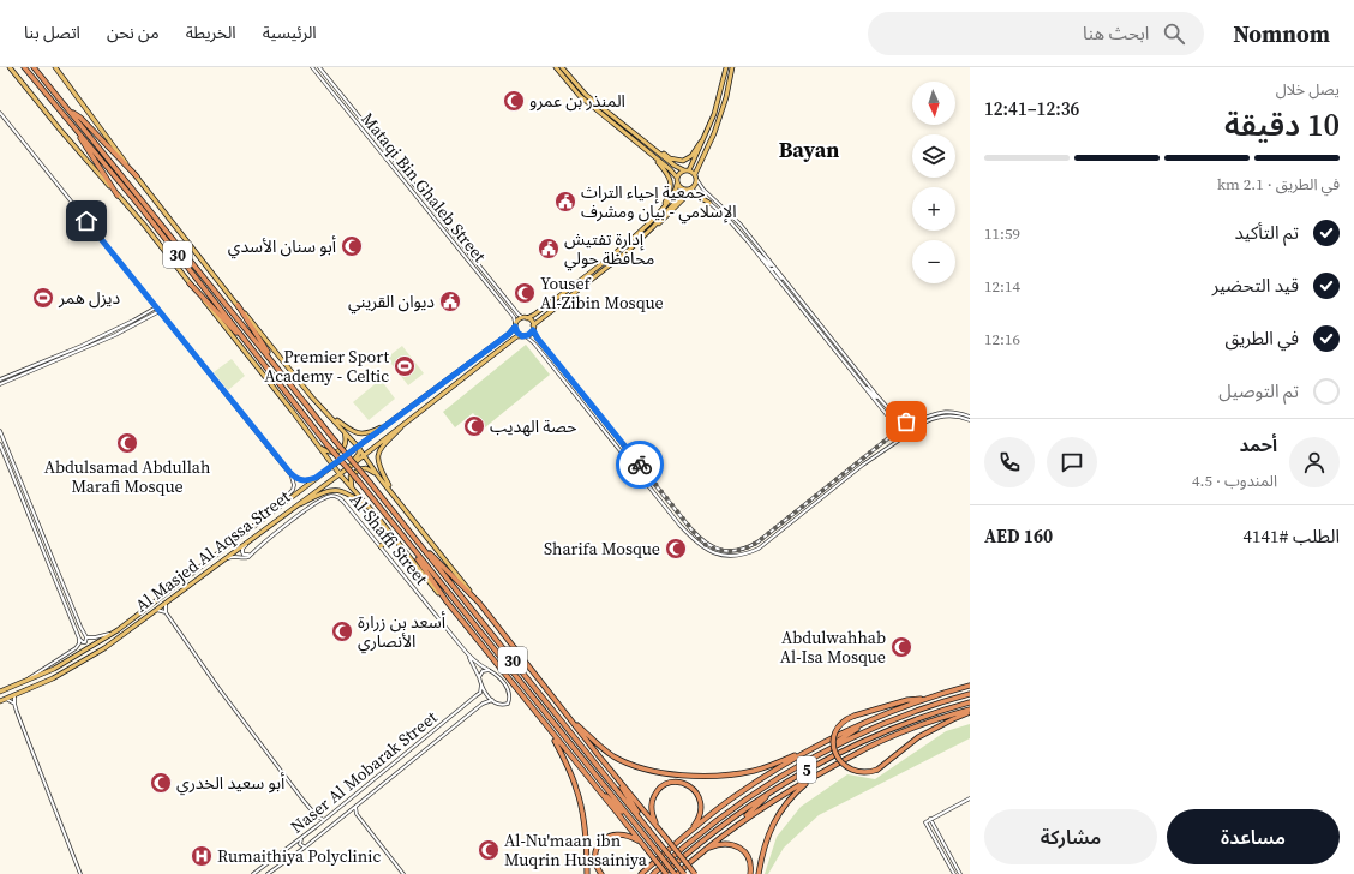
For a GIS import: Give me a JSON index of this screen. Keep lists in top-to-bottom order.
{
  "streets": {
    "highway": ["30", "5"],
    "main road": ["Al Masjed Al Aqssa Street"],
    "street": ["Mataqi Bin Ghaleb Street", "Al-Shaffi Street", "Naser Al Mobarak Street"]
  },
  "crossings": [
    ["Mataqi Bin Ghaleb Street", "Al Masjed Al Aqssa Street"],
    ["Al-Shaffi Street", "Naser Al Mobarak Street"]
  ],
  "districts": ["Bayan"],
  "places": {
    "mosque": [
      "المنذر بن عمرو",
      "أبو سنان الأسدي",
      "Yousef Al-Zibin Mosque",
      "حصة الهديب",
      "Abdulsamad Abdullah Marafi Mosque",
      "Sharifa Mosque",
      "أسعد بن زرارة الأنصاري",
      "Abdulwahhab Al-Isa Mosque",
      "أبو سعيد الخدري",
      "Al-Nu'maan ibn Muqrin Hussainiya"
    ],
    "public building": ["جمعية إحياء التراث الإسلامي - بيان ومشرف", "إدارة تفتيش محافظة حولي", "ديوان القريني"],
    "sports": ["ديزل همر", "Premier Sport Academy - Celtic"],
    "hospital": ["Rumaithiya Polyclinic"]
  },
  "north": "bottom",
  "page": {
    "header": "Nomnom",
    "search": "ابحث هنا",
    "nav": [
      "الرئيسية",
      "الخريطة",
      "من نحن",
      "اتصل بنا"
    ],
    "heading": ["10 دقيقة", "يصل خلال", "12:36–12:41"],
    "panel": [
      "أحمد",
      "المندوب · 4.5",
      "الطلب #4141",
      "AED 160"
    ],
    "map_buttons": ["+", "−"],
    "bar": "في الطريق · 2.1 km",
    "list": [
      ["تم التأكيد", "11:59"],
      ["قيد التحضير", "12:14"],
      ["في الطريق", "12:16"],
      "تم التوصيل"
    ],
    "buttons": ["مساعدة", "مشاركة"]
  }
}
